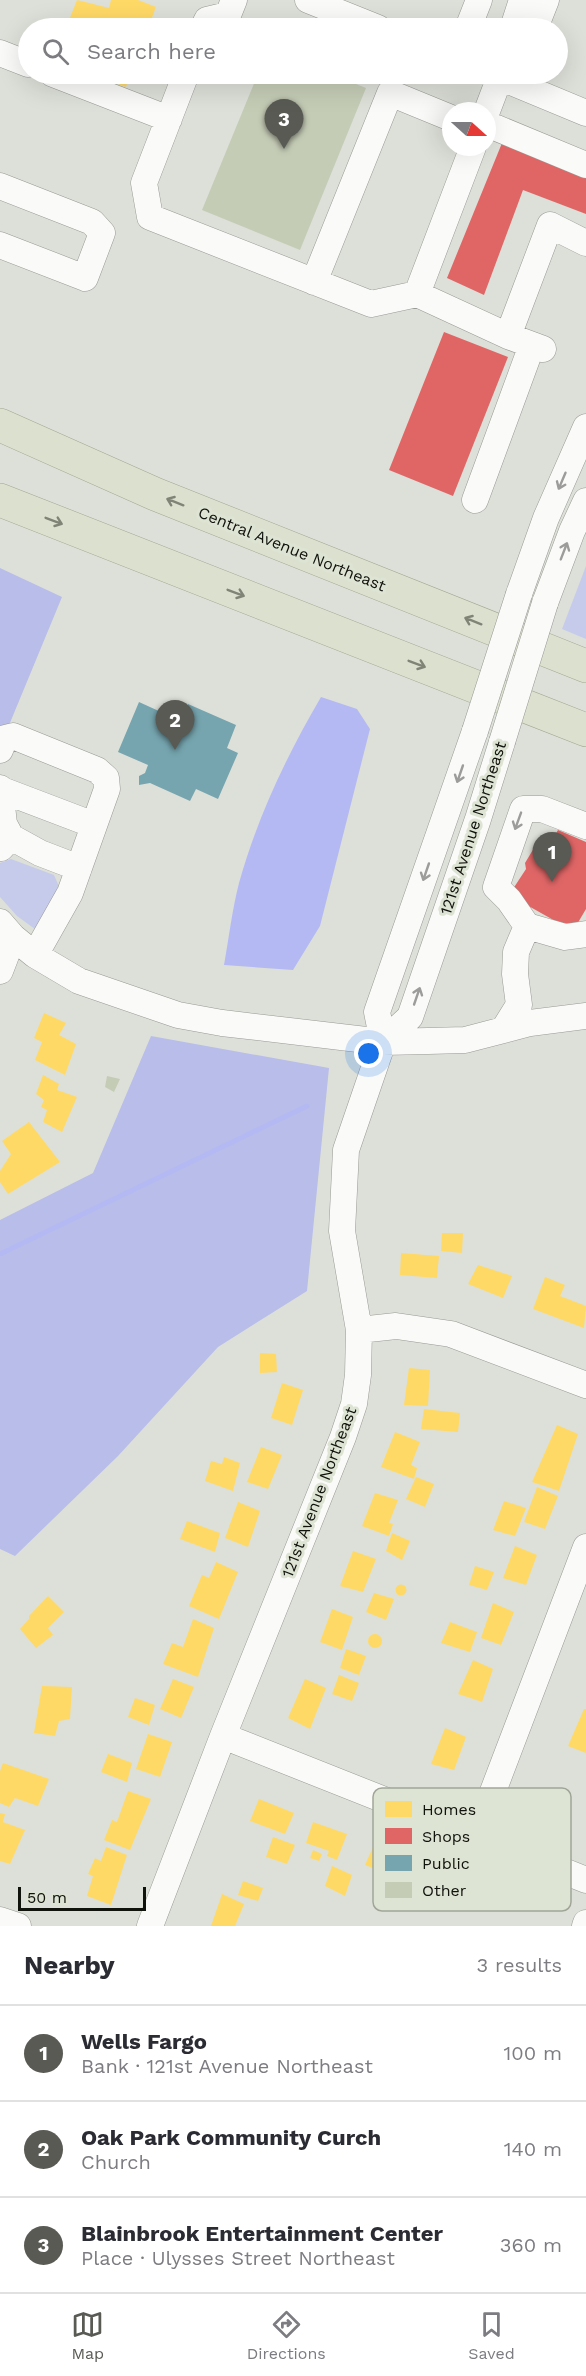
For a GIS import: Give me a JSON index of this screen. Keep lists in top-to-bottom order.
{
  "streets": {
    "highway": ["Central Avenue Northeast"],
    "street": ["121st Avenue Northeast"]
  },
  "legend": [
    "Homes",
    "Shops",
    "Public",
    "Other"
  ],
  "scale_bar": "50 m",
  "north": "right",
  "page": {
    "search": "Search here",
    "pins": ["3", "2", "1"],
    "scale": "50 m",
    "heading": ["Nearby", "3 results"],
    "list": [
      {
        "mark": "1",
        "name": "Wells Fargo",
        "note": "Bank · 121st Avenue Northeast",
        "value": "100 m"
      },
      {
        "mark": "2",
        "name": "Oak Park Community Curch",
        "note": "Church",
        "value": "140 m"
      },
      {
        "mark": "3",
        "name": "Blainbrook Entertainment Center",
        "note": "Place · Ulysses Street Northeast",
        "value": "360 m"
      }
    ],
    "nav": ["Map", "Directions", "Saved"]
  }
}
